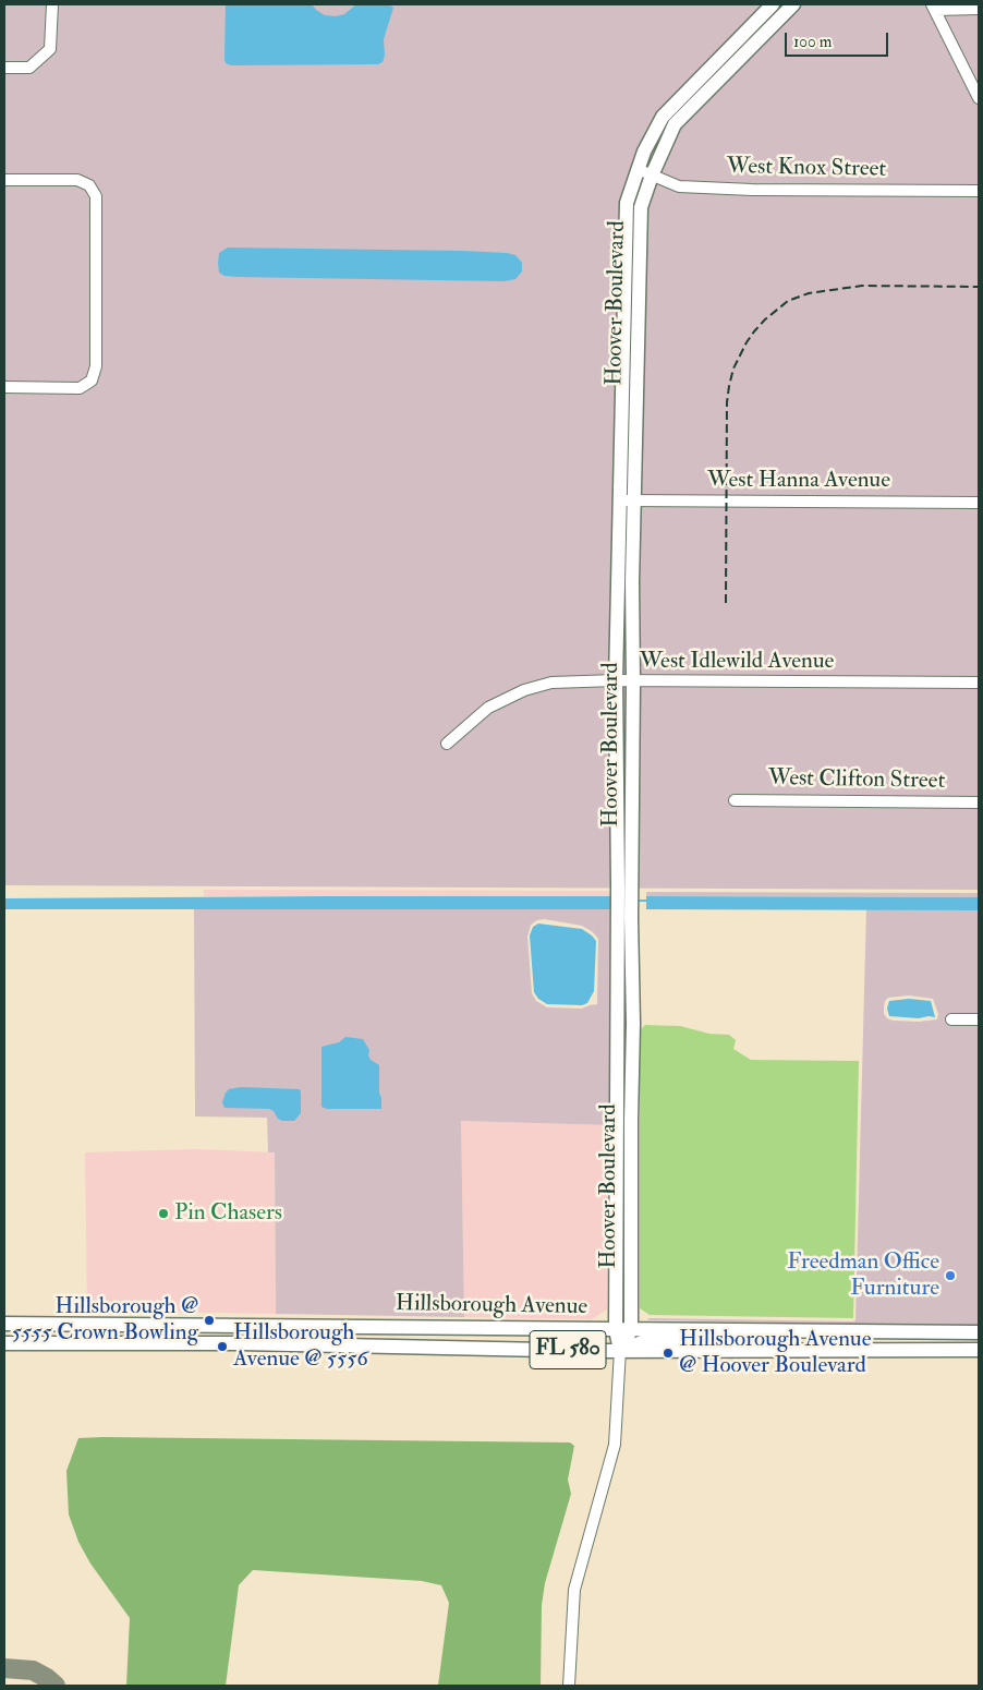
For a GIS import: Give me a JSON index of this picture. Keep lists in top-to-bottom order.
{
  "streets": {
    "main road": ["Hoover Boulevard", "Hillsborough Avenue", "FL 580"],
    "street": [
      "West Knox Street",
      "West Hanna Avenue",
      "West Idlewild Avenue",
      "West Clifton Street"
    ]
  },
  "crossings": [
    ["West Knox Street", "Hoover Boulevard"],
    ["Hoover Boulevard", "West Hanna Avenue"],
    ["Hoover Boulevard", "West Idlewild Avenue"],
    ["Hoover Boulevard", "Hillsborough Avenue"]
  ],
  "places": [
    "Pin Chasers",
    "Freedman Office Furniture",
    "Hillsborough @ 5555 Crown Bowling",
    "Hillsborough Avenue @ 5556",
    "Hillsborough Avenue @ Hoover Boulevard"
  ],
  "scale_bar": "100 m"
}
